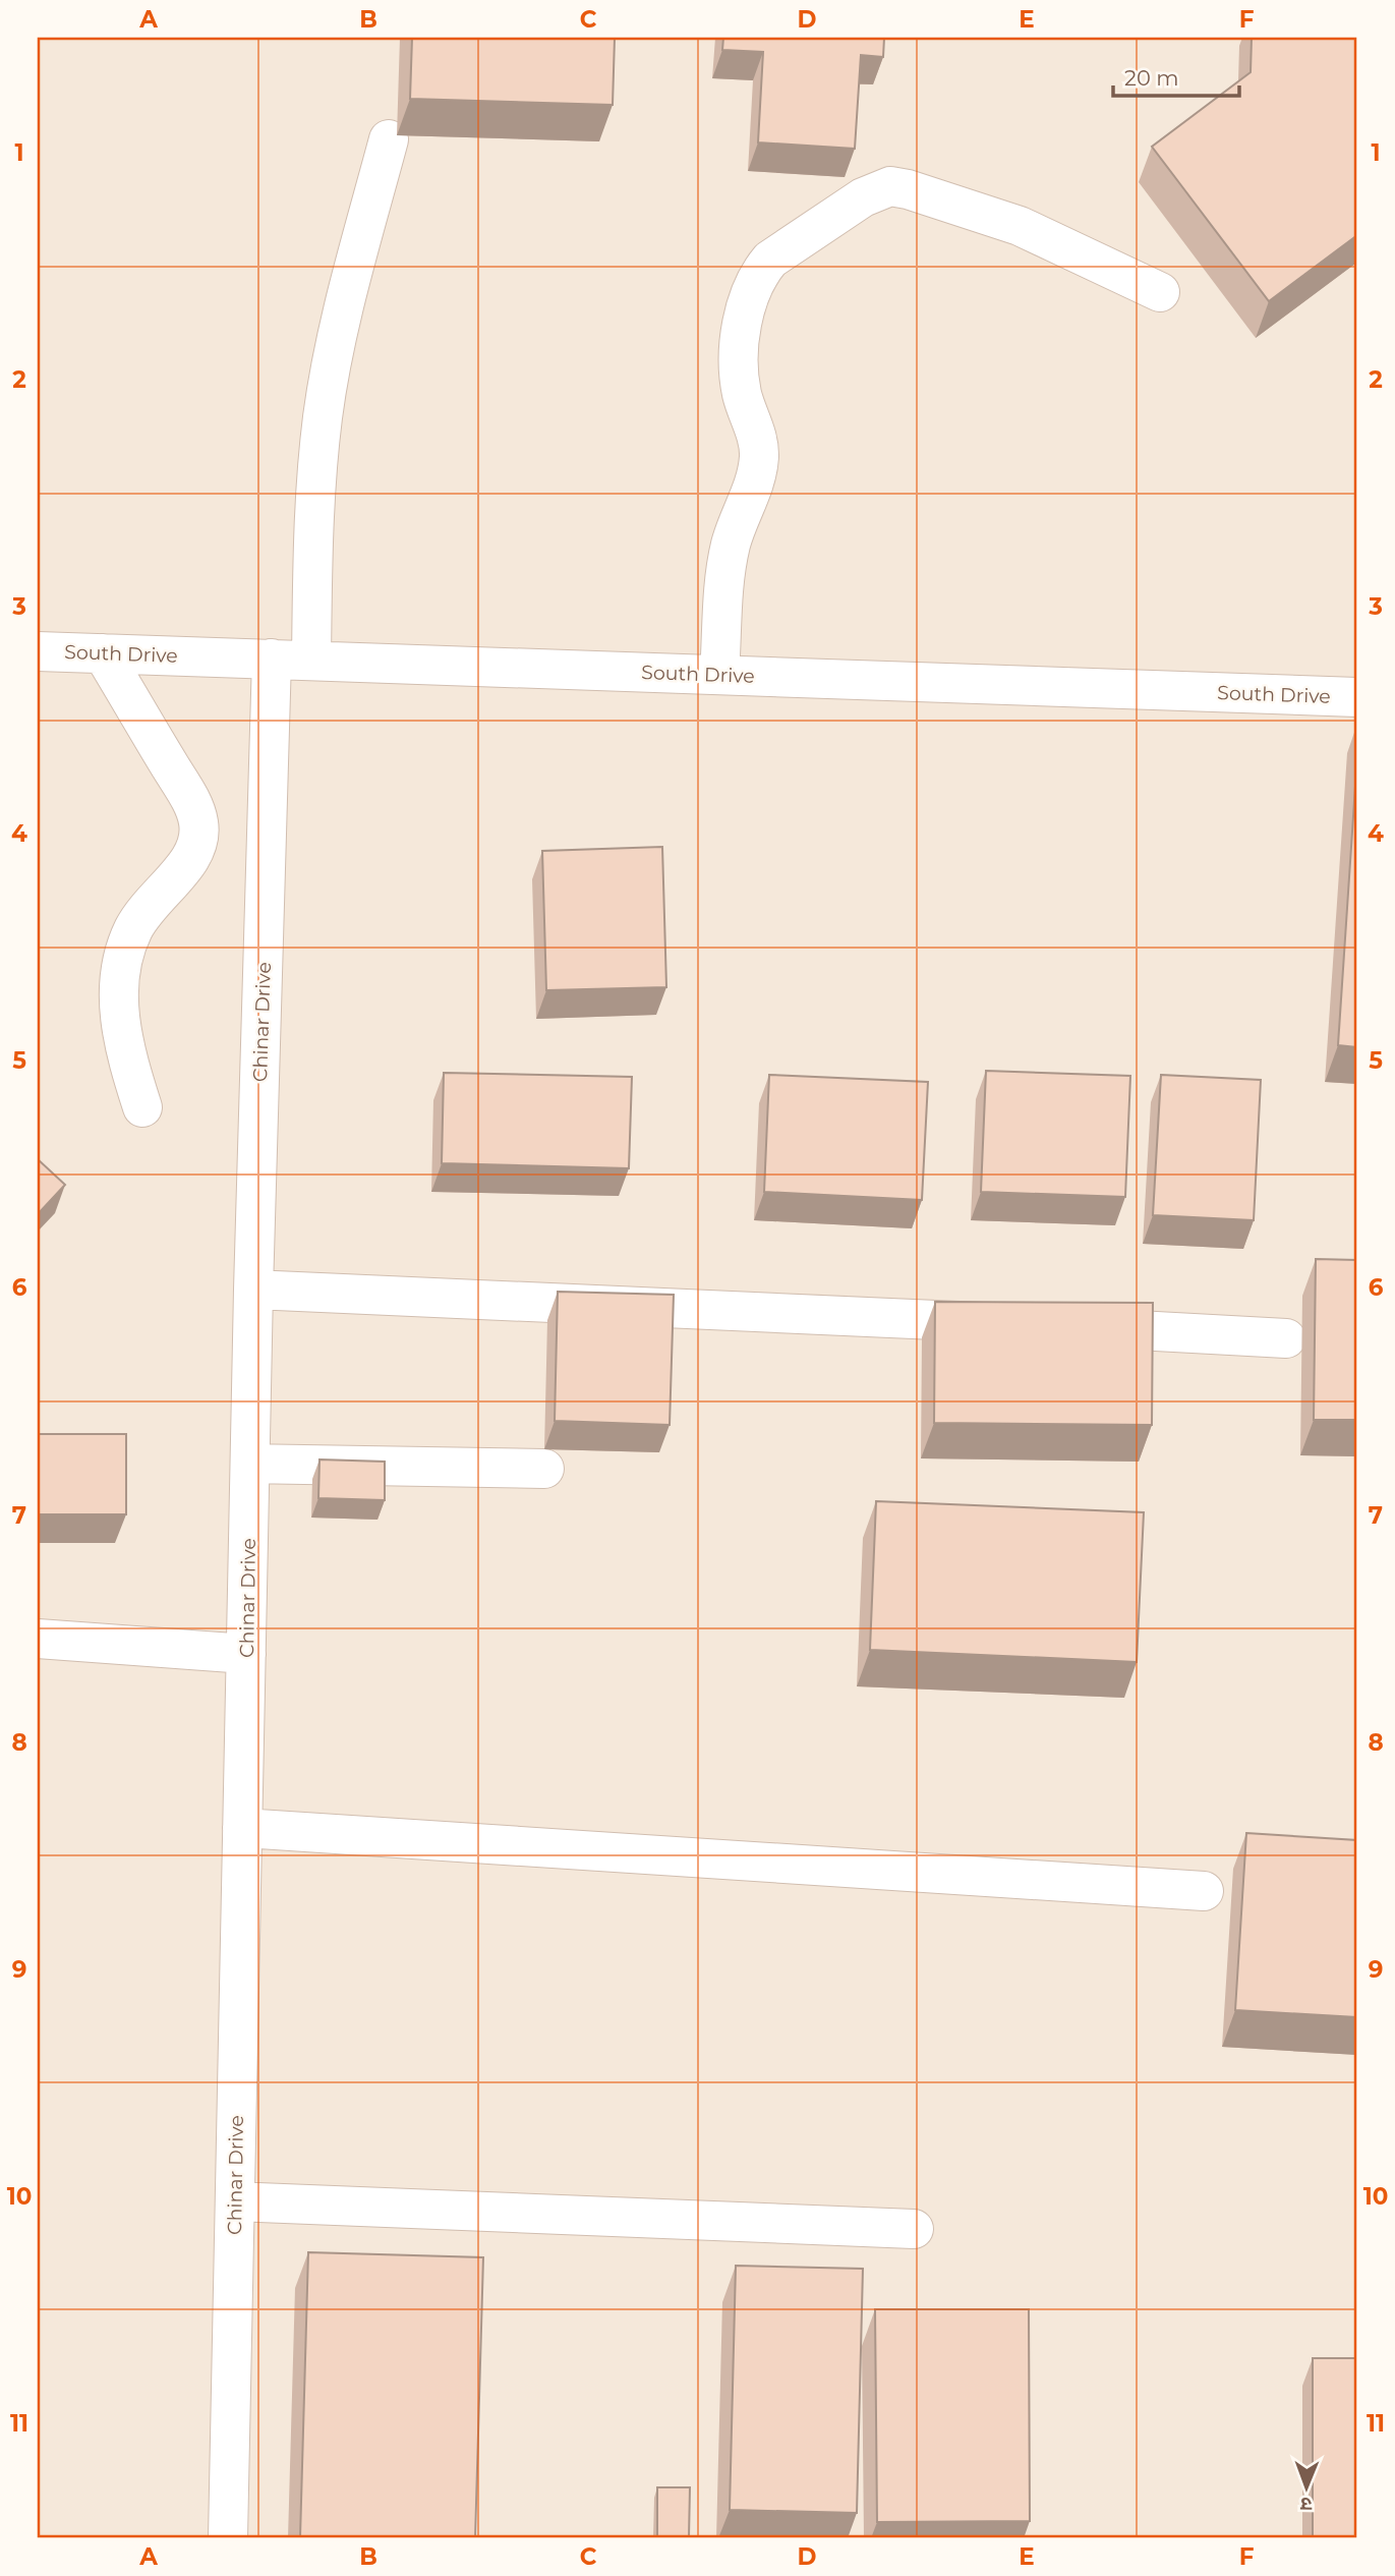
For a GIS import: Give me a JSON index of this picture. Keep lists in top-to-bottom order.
{
  "streets": {
    "street": ["South Drive", "Chinar Drive"]
  },
  "crossings": [
    ["South Drive", "Chinar Drive"]
  ],
  "scale_bar": "20 m",
  "north": "bottom",
  "grid": {
    "columns": [
      "A",
      "B",
      "C",
      "D",
      "E",
      "F"
    ],
    "rows": [
      "1",
      "2",
      "3",
      "4",
      "5",
      "6",
      "7",
      "8",
      "9",
      "10",
      "11"
    ]
  }
}
